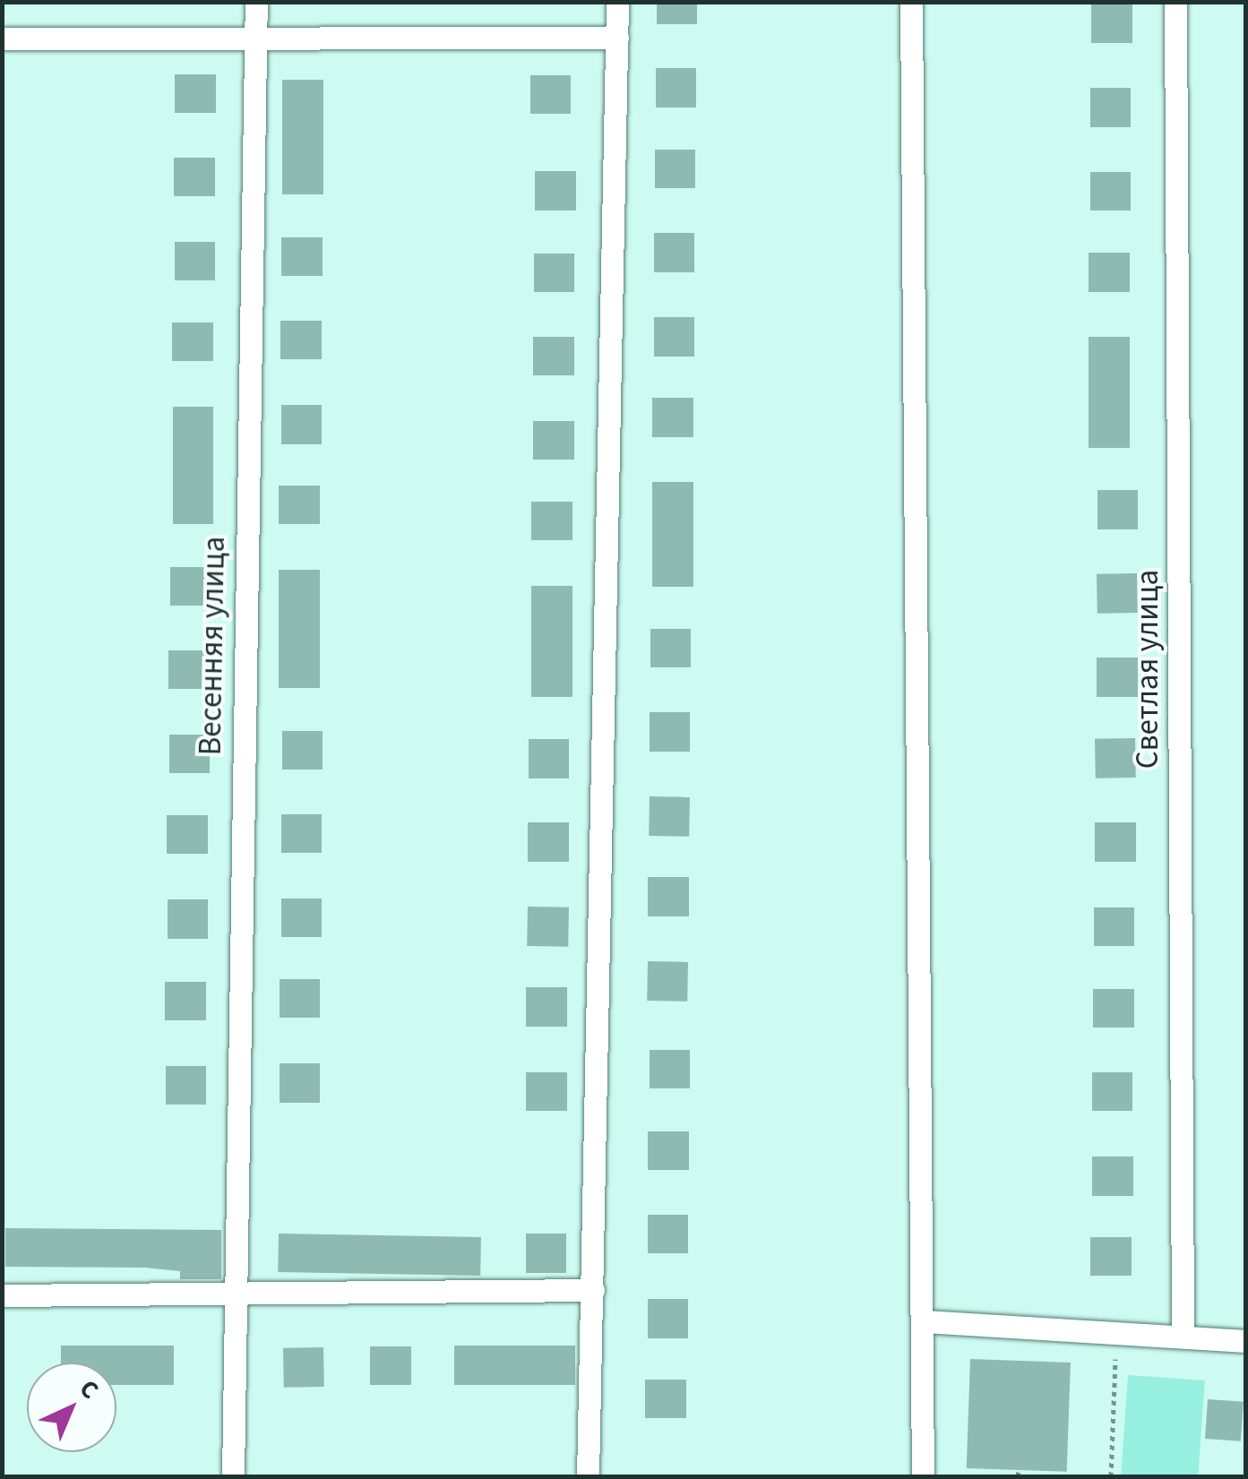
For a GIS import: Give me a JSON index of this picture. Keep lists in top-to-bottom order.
{
  "streets": {
    "street": ["Весенняя улица", "Светлая улица"]
  },
  "north": "top right"
}
